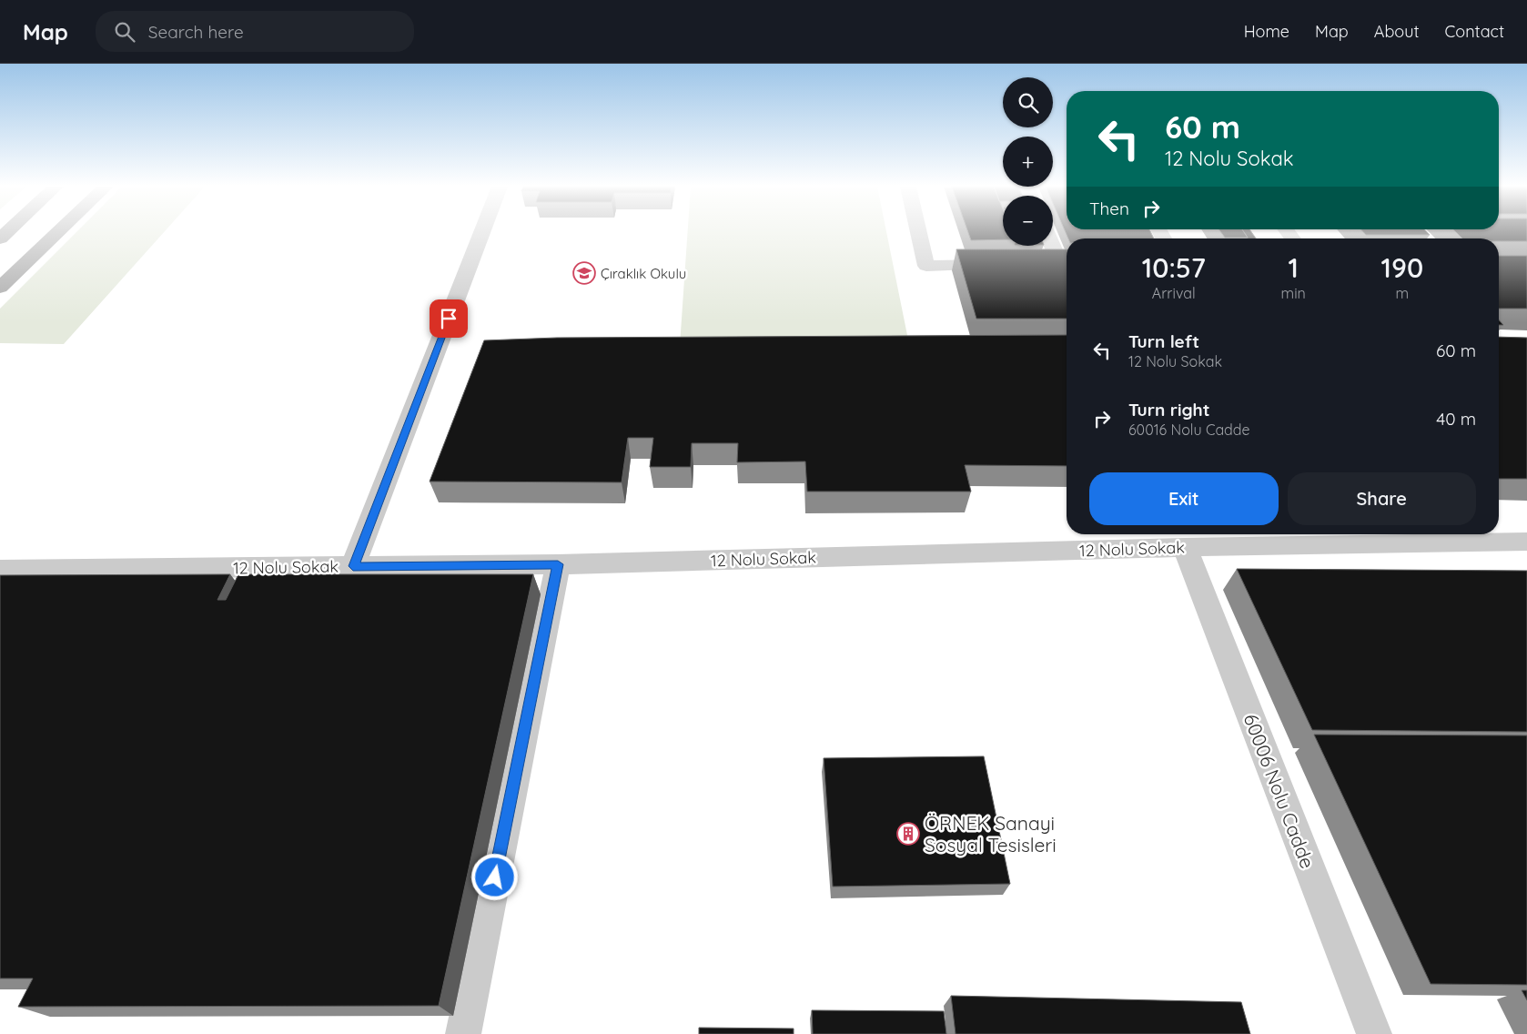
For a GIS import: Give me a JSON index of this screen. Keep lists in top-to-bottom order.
{
  "streets": {
    "street": ["12 Nolu Sokak", "60006 Nolu Cadde"]
  },
  "crossings": [
    ["12 Nolu Sokak", "60006 Nolu Cadde"]
  ],
  "places": {
    "school or university": ["Çıraklık Okulu"],
    "building": ["ÖRNEK Sanayi Sosyal Tesisleri"]
  },
  "page": {
    "header": "Map",
    "search": "Search here",
    "nav": [
      "Home",
      "Map",
      "About",
      "Contact"
    ],
    "map_buttons": ["+", "−"],
    "turn": ["60 m", "12 Nolu Sokak"],
    "then": "Then",
    "eta": [
      "10:57",
      "Arrival",
      "1",
      "min",
      "190",
      "m"
    ],
    "list": [
      {
        "name": "Turn left",
        "note": "12 Nolu Sokak",
        "value": "60 m"
      },
      {
        "name": "Turn right",
        "note": "60016 Nolu Cadde",
        "value": "40 m"
      }
    ],
    "buttons": ["Exit", "Share"]
  }
}
